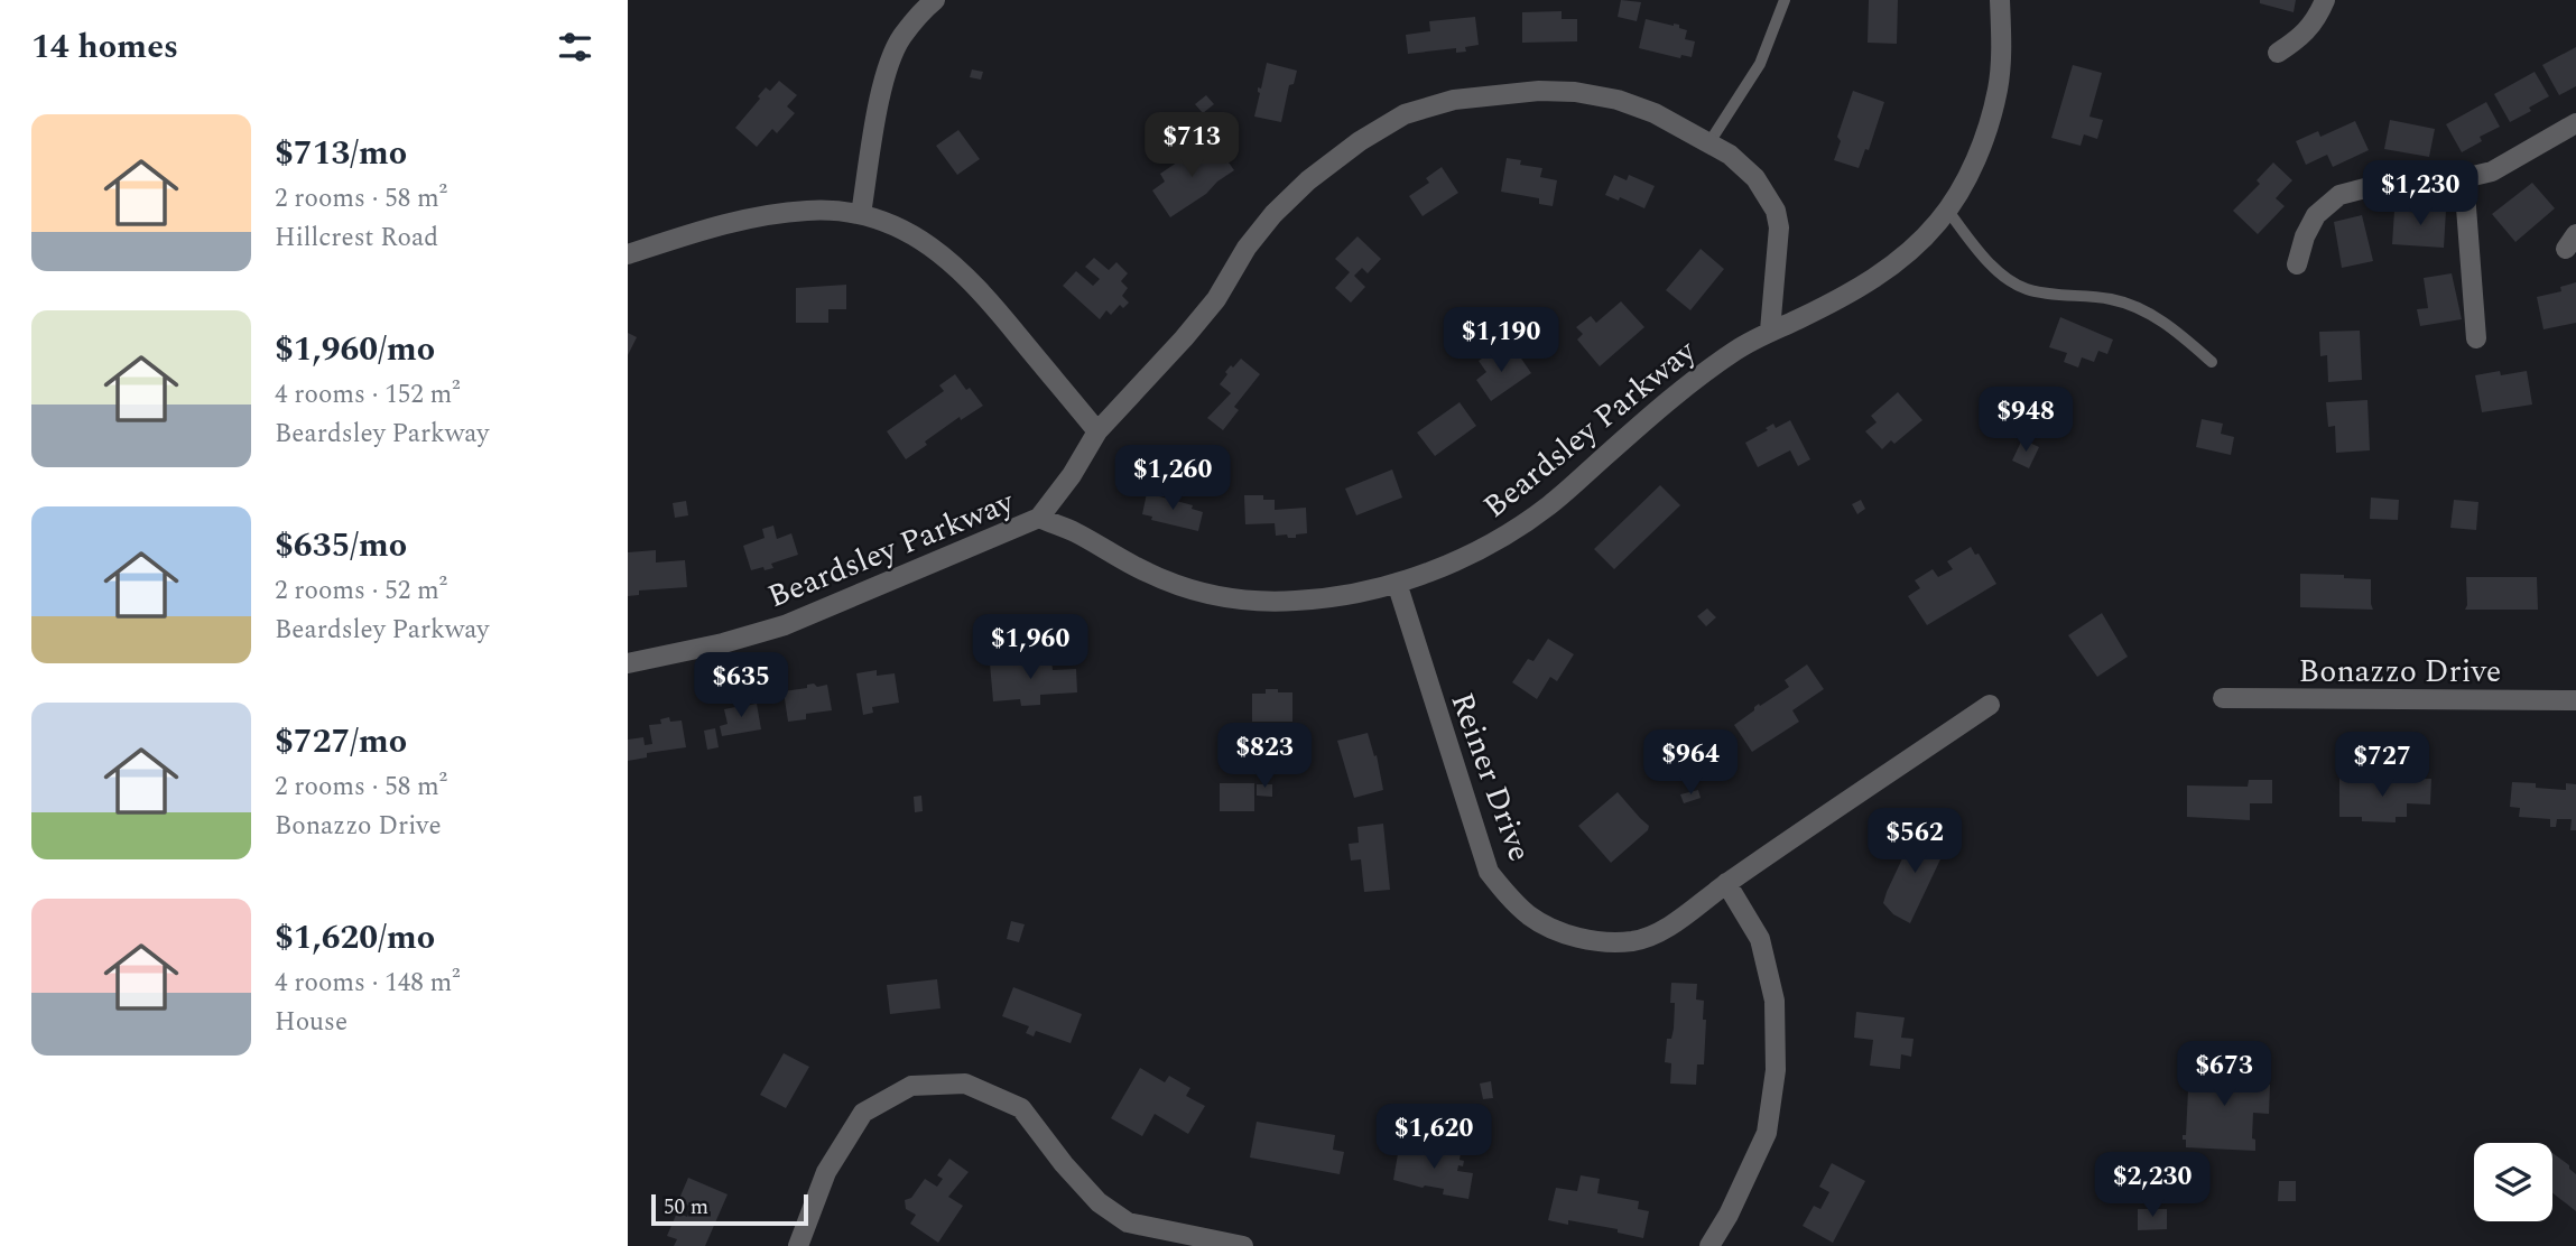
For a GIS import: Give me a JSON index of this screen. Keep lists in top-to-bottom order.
{
  "streets": {
    "street": ["Beardsley Parkway", "Bonazzo Drive", "Reiner Drive"]
  },
  "crossings": [
    ["Beardsley Parkway", "Reiner Drive"]
  ],
  "scale_bar": "50 m",
  "page": {
    "heading": "14 homes",
    "list": [
      {
        "name": "$713/mo",
        "note": "2 rooms · 58 m² · Hillcrest Road"
      },
      {
        "name": "$1,960/mo",
        "note": "4 rooms · 152 m² · Beardsley Parkway"
      },
      {
        "name": "$635/mo",
        "note": "2 rooms · 52 m² · Beardsley Parkway"
      },
      {
        "name": "$727/mo",
        "note": "2 rooms · 58 m² · Bonazzo Drive"
      },
      {
        "name": "$1,620/mo",
        "note": "4 rooms · 148 m² · House"
      }
    ],
    "price": [
      "$713",
      "$1,230",
      "$1,190",
      "$948",
      "$1,260",
      "$1,960",
      "$635",
      "$823",
      "$964",
      "$727",
      "$562",
      "$673",
      "$1,620",
      "$2,230"
    ],
    "scale": "50 m"
  }
}
